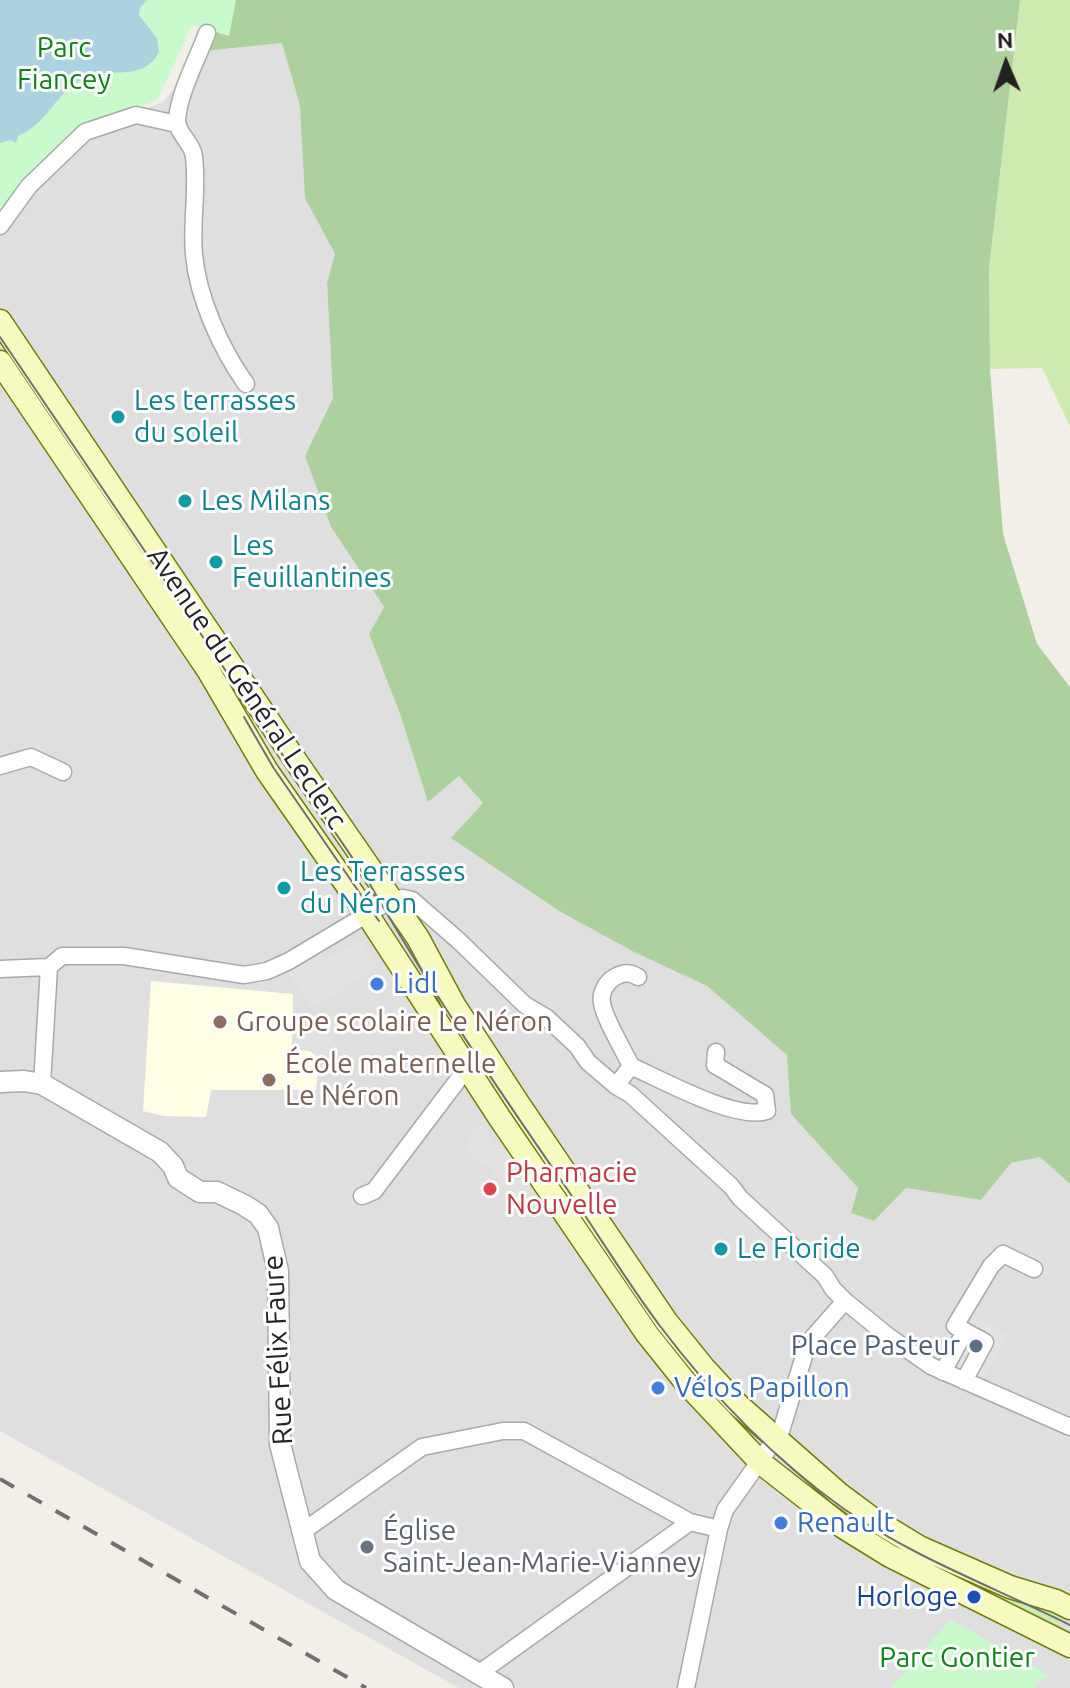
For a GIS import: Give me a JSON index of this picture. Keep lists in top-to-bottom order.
{
  "streets": {
    "main road": ["Avenue du Général Leclerc"],
    "street": ["Rue Félix Faure"]
  },
  "parks": ["Parc Fiancey", "Parc Gontier"],
  "places": [
    "Les terrasses du soleil",
    "Les Milans",
    "Les Feuillantines",
    "Les Terrasses du Néron",
    "Lidl",
    "Groupe scolaire Le Néron",
    "École maternelle Le Néron",
    "Pharmacie Nouvelle",
    "Le Floride",
    "Place Pasteur",
    "Vélos Papillon",
    "Renault",
    "Église Saint-Jean-Marie-Vianney",
    "Horloge"
  ],
  "north": "top"
}
